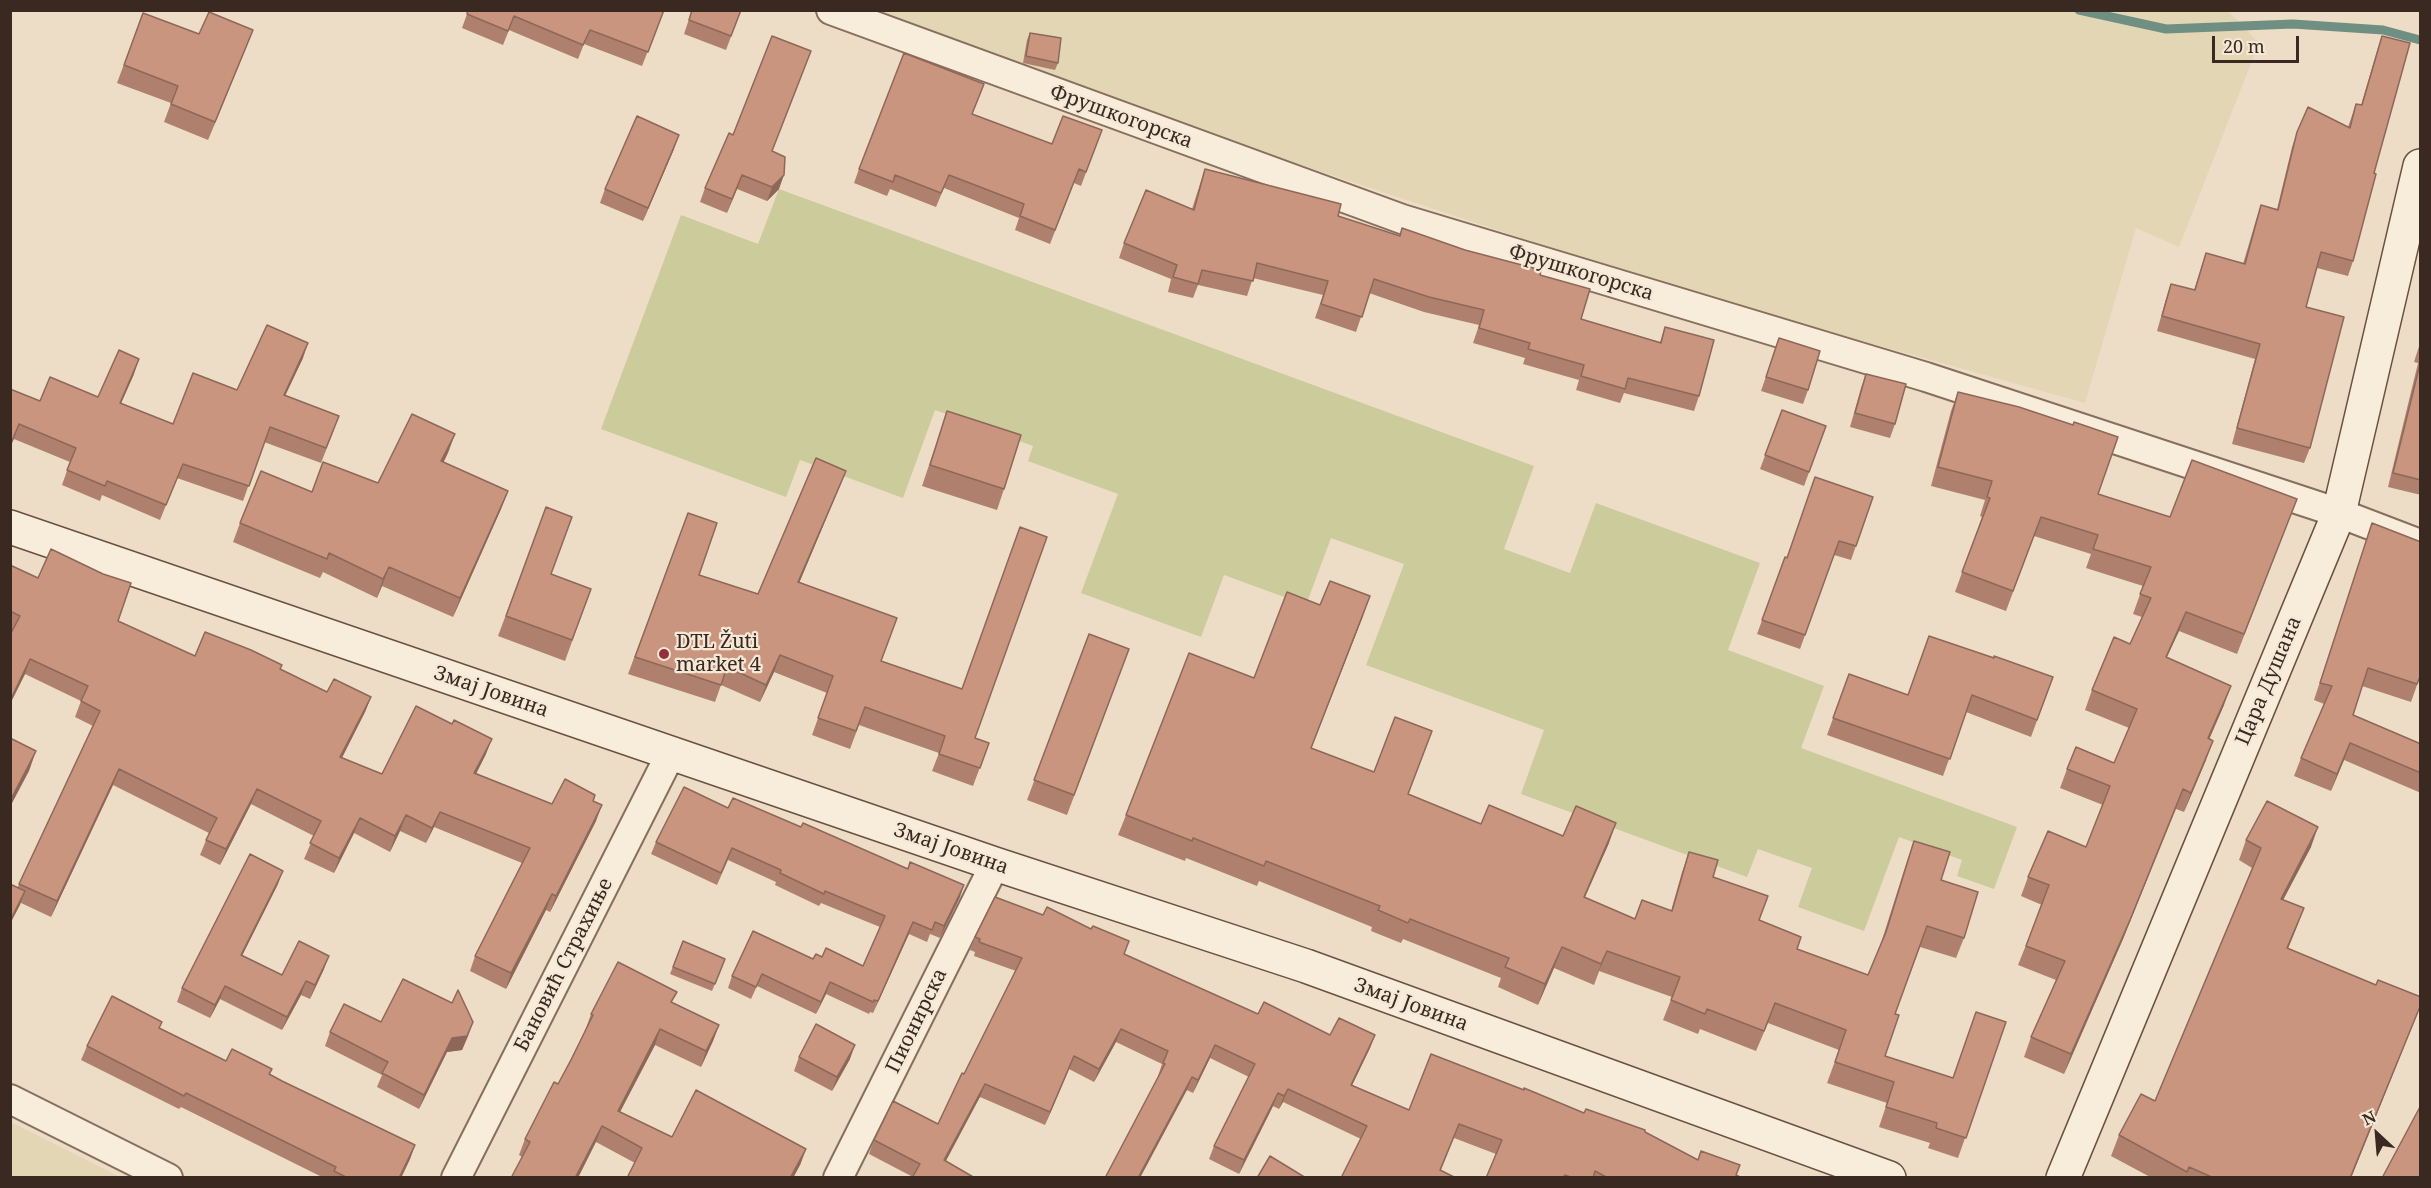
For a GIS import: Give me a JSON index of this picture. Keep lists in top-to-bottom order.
{
  "streets": {
    "street": [
      "Фрушкогорска",
      "Цара Душана",
      "Змај Јовина",
      "Бановић Страхиње",
      "Пионирска"
    ]
  },
  "crossings": [
    ["Фрушкогорска", "Цара Душана"],
    ["Змај Јовина", "Бановић Страхиње"],
    ["Змај Јовина", "Пионирска"]
  ],
  "places": ["DTL Žuti market 4"],
  "scale_bar": "20 m",
  "north": "top left"
}
